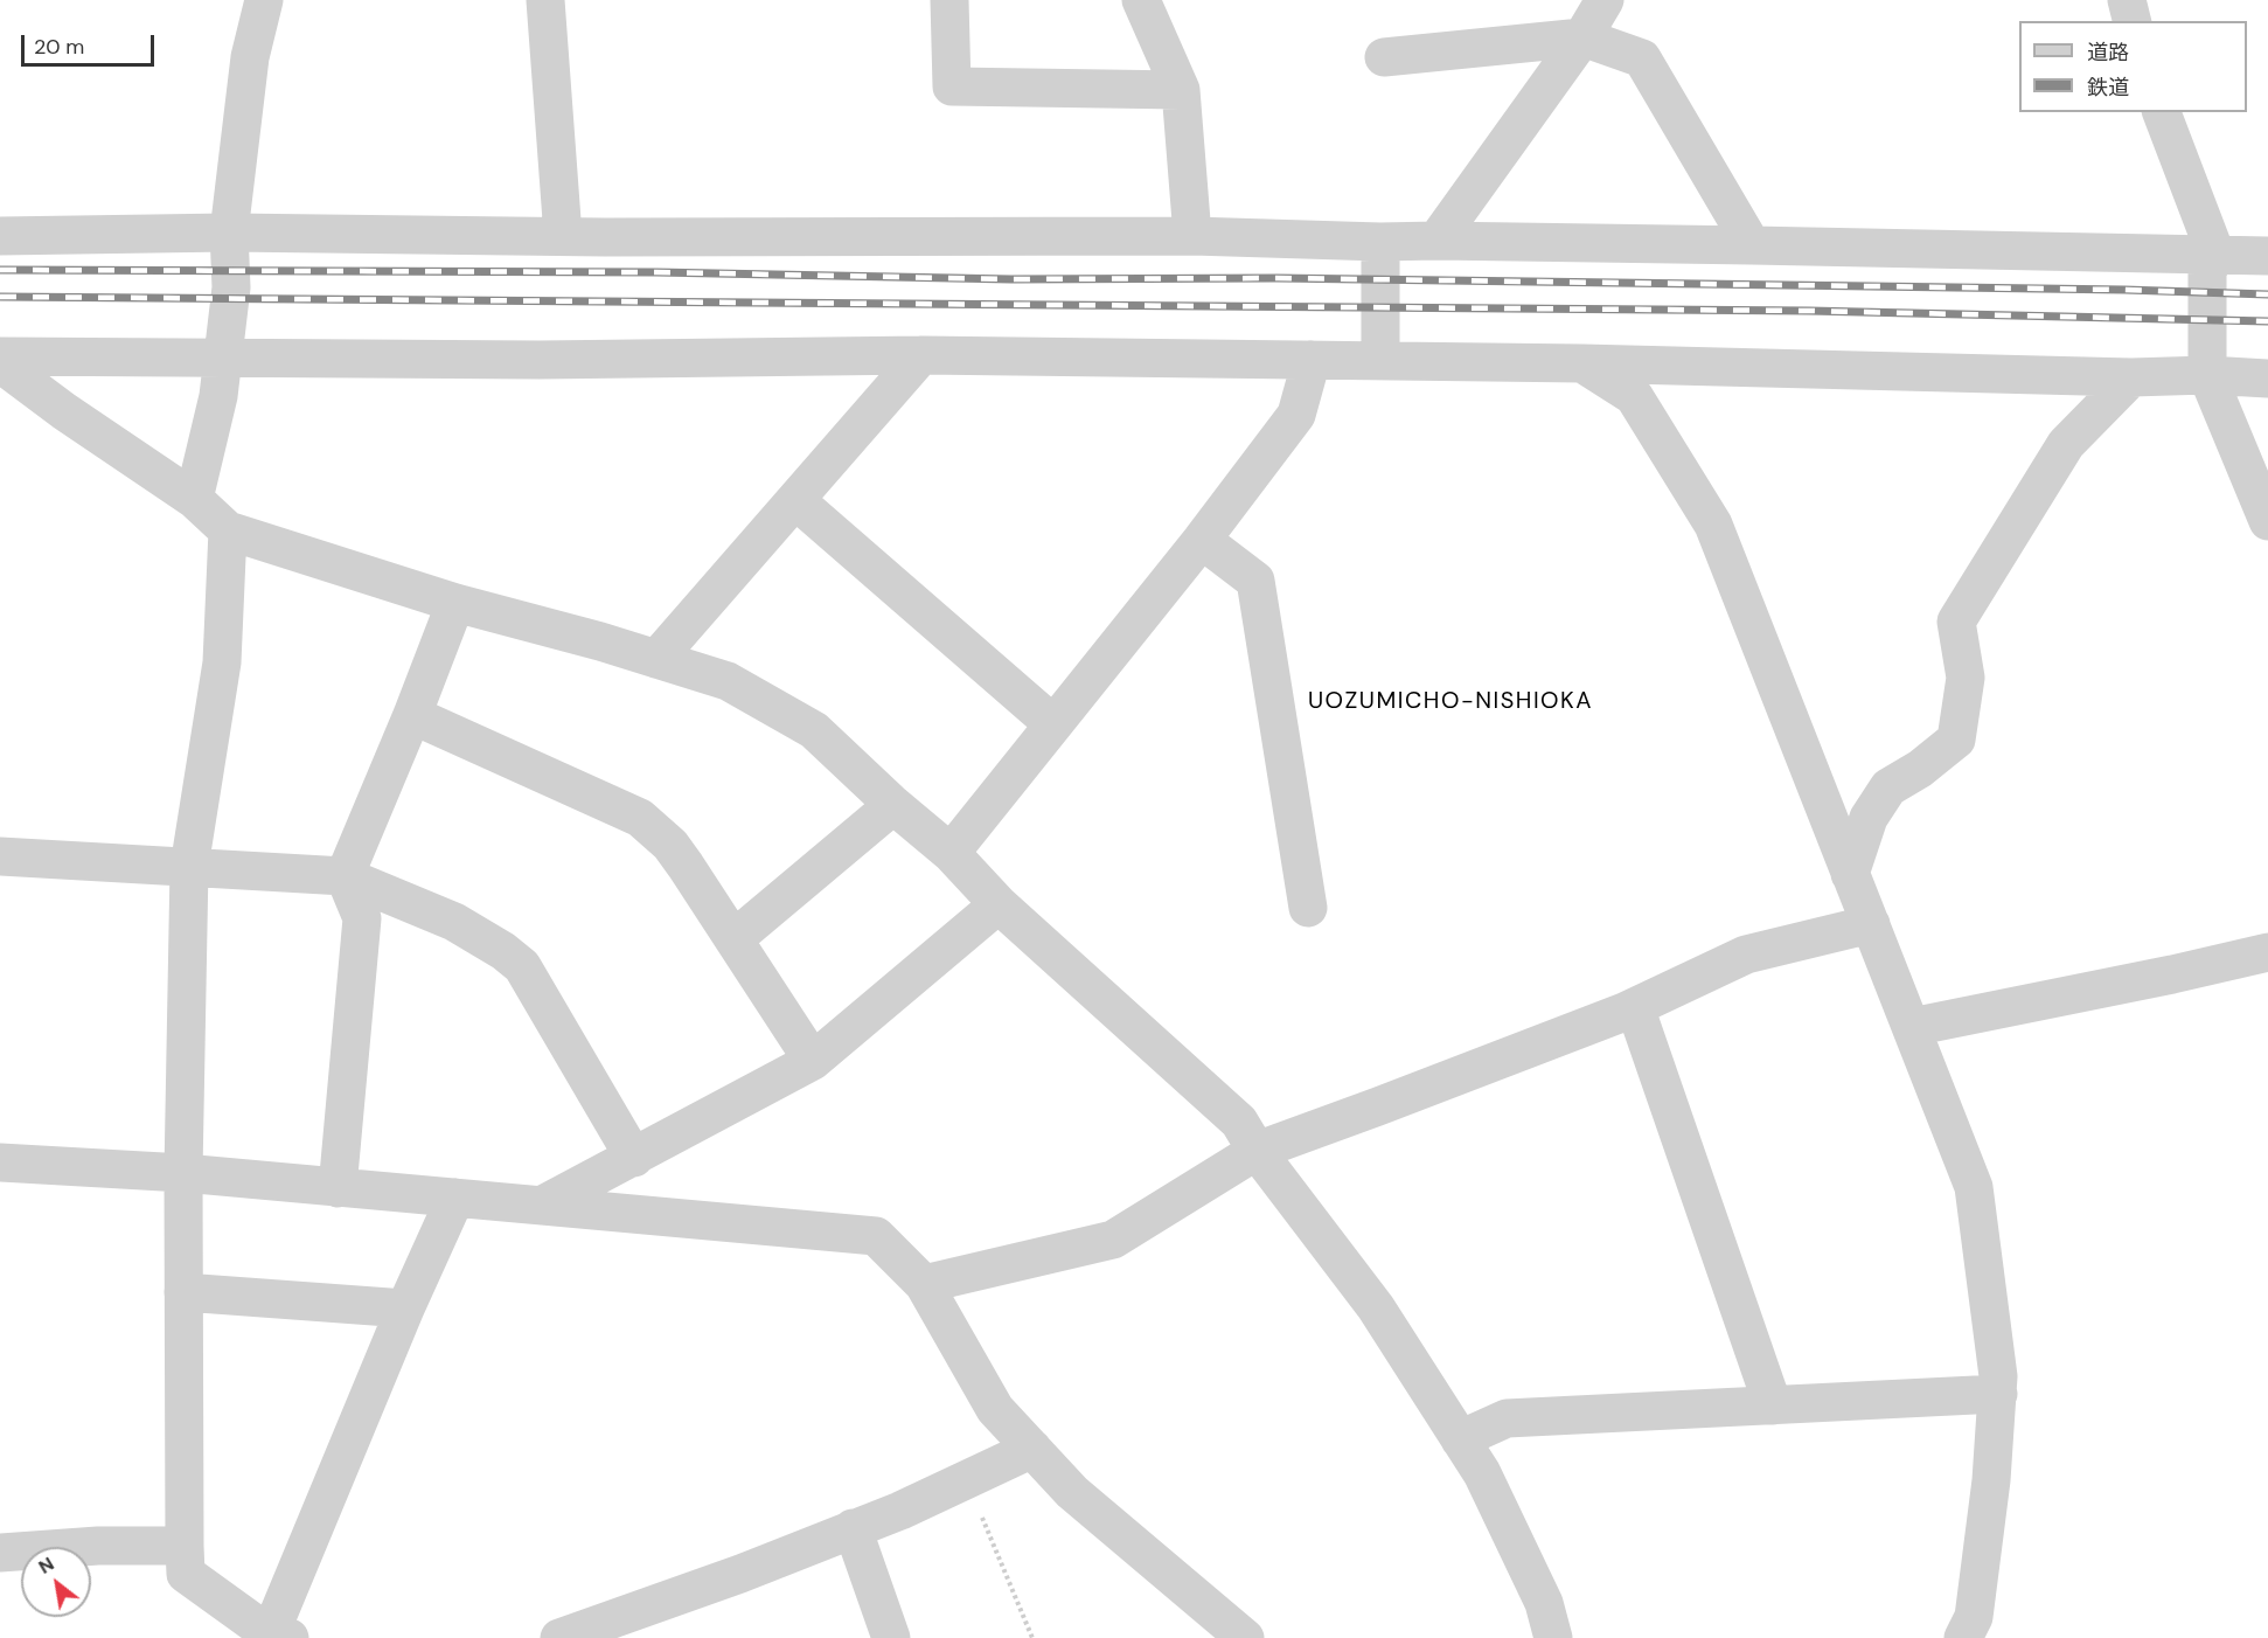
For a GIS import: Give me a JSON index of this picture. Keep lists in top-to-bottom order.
{
  "districts": ["UOZUMICHO-NISHIOKA"],
  "legend": ["道路", "鉄道"],
  "scale_bar": "20 m",
  "north": "top left"
}
